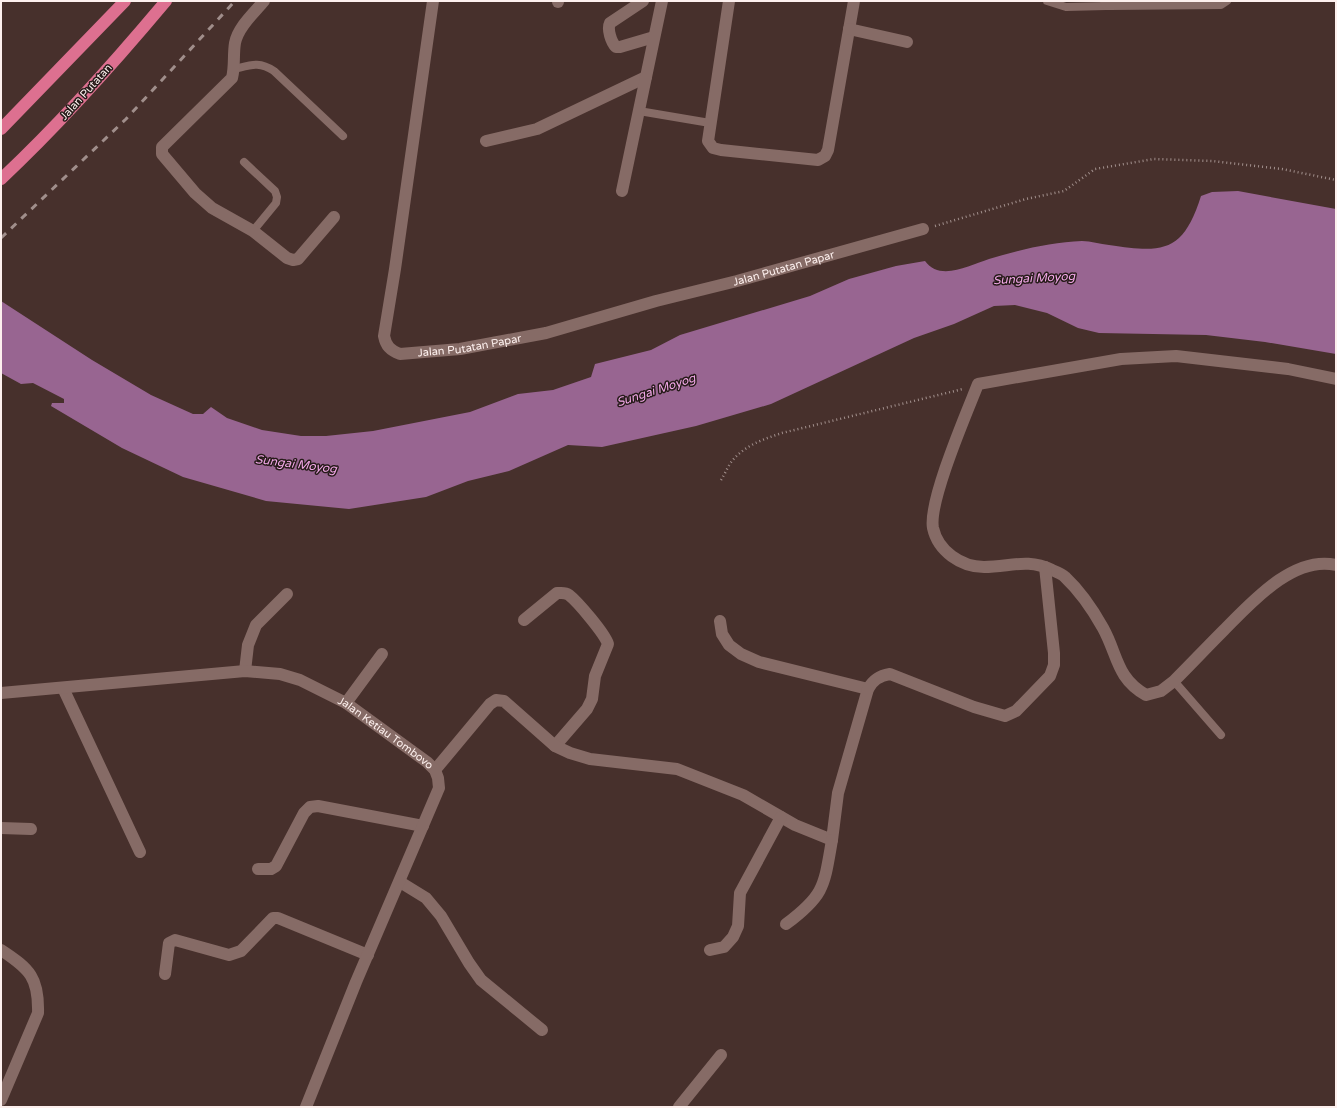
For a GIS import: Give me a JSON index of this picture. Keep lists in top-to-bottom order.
{
  "streets": {
    "highway": ["Jalan Putatan"],
    "street": ["Jalan Putatan Papar", "Jalan Ketiau Tombovo"]
  },
  "water": ["Sungai Moyog"]
}
